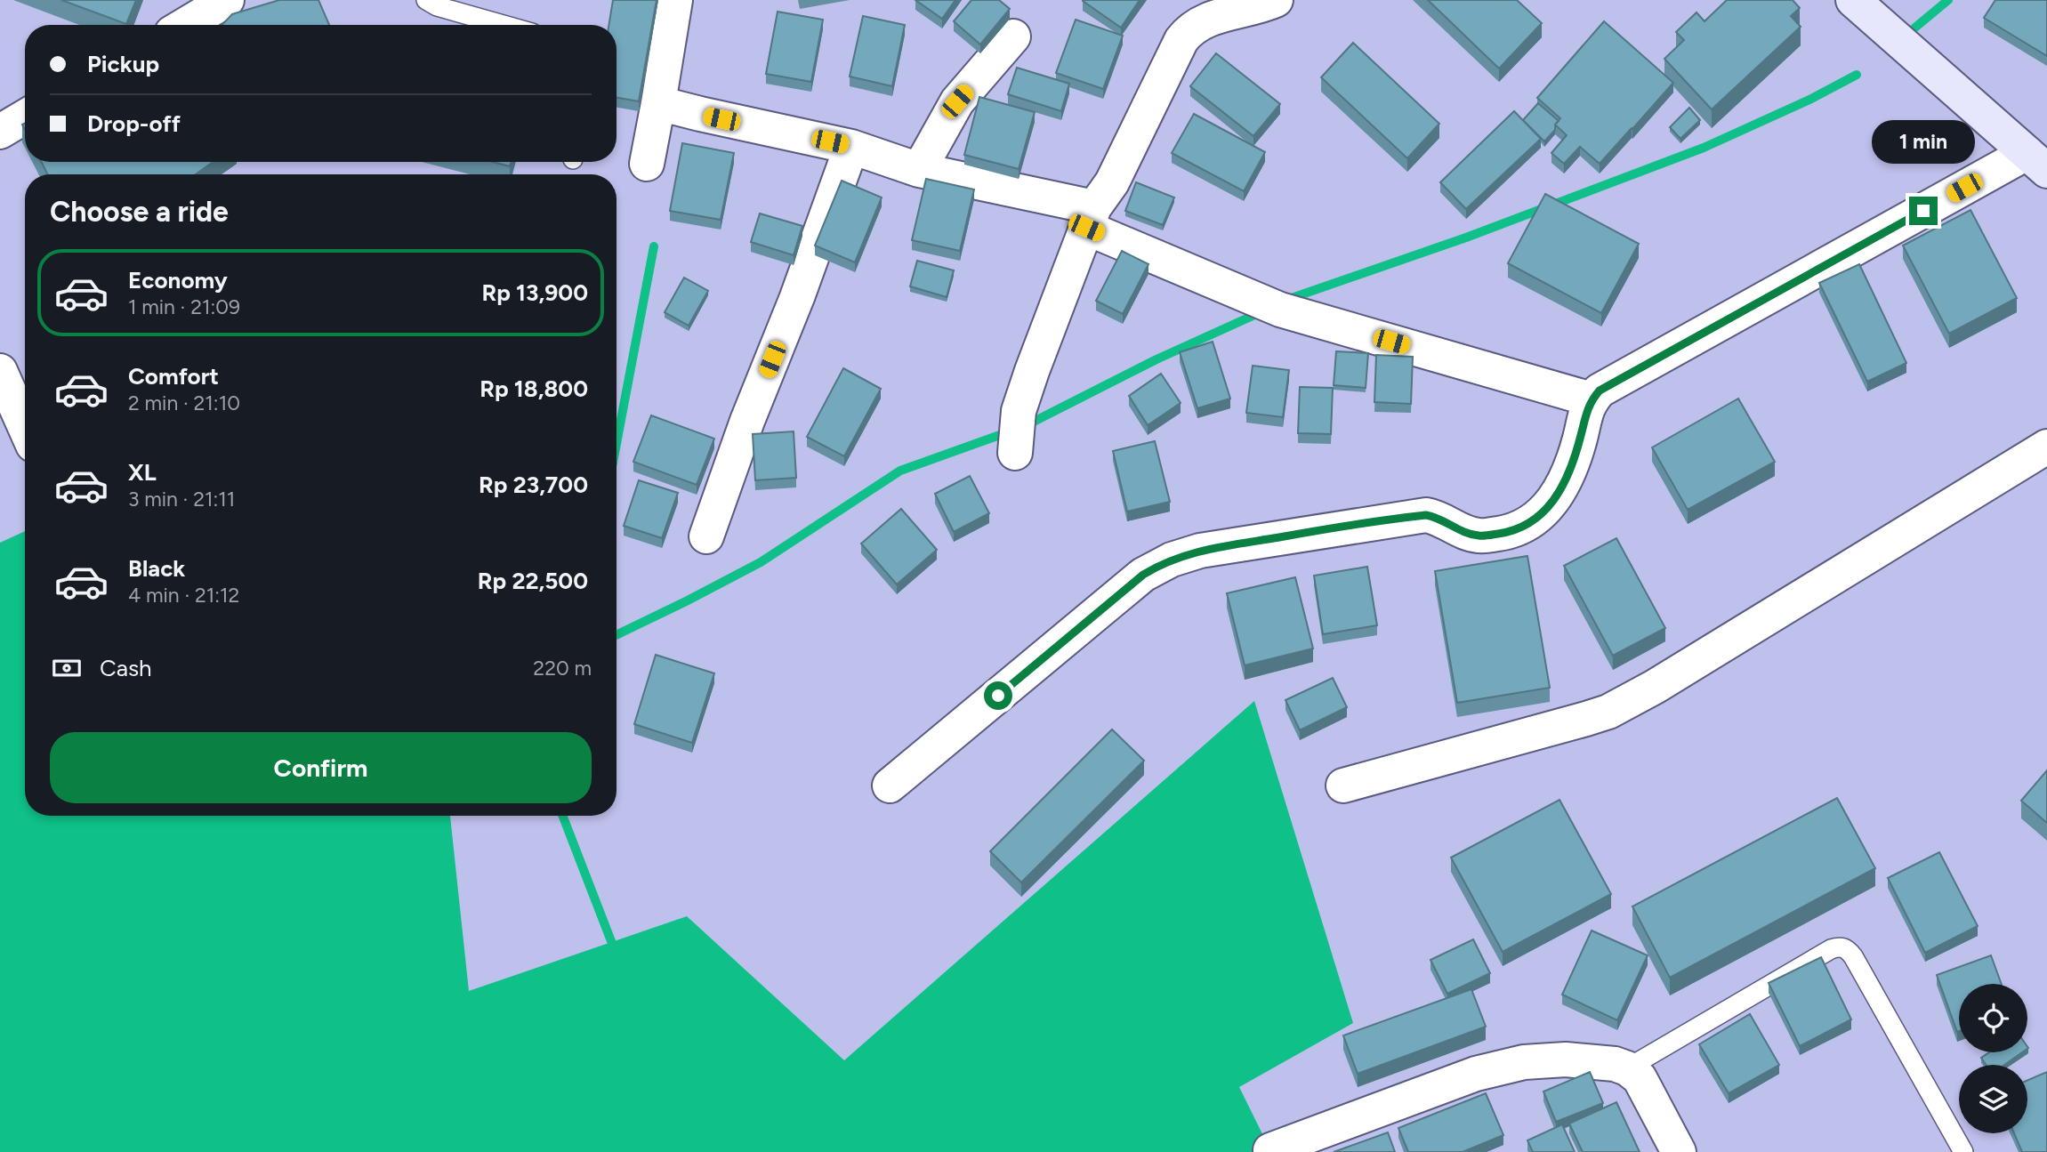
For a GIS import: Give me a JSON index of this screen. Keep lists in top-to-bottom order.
{
  "page": {
    "banner": ["Pickup", "Drop-off"],
    "bubble": "1 min",
    "heading": "Choose a ride",
    "list": [
      {
        "name": "Economy",
        "note": "1 min · 21:09",
        "value": "Rp 13,900"
      },
      {
        "name": "Comfort",
        "note": "2 min · 21:10",
        "value": "Rp 18,800"
      },
      {
        "name": "XL",
        "note": "3 min · 21:11",
        "value": "Rp 23,700"
      },
      {
        "name": "Black",
        "note": "4 min · 21:12",
        "value": "Rp 22,500"
      }
    ],
    "pay": ["Cash", "220 m"],
    "buttons": "Confirm"
  }
}
